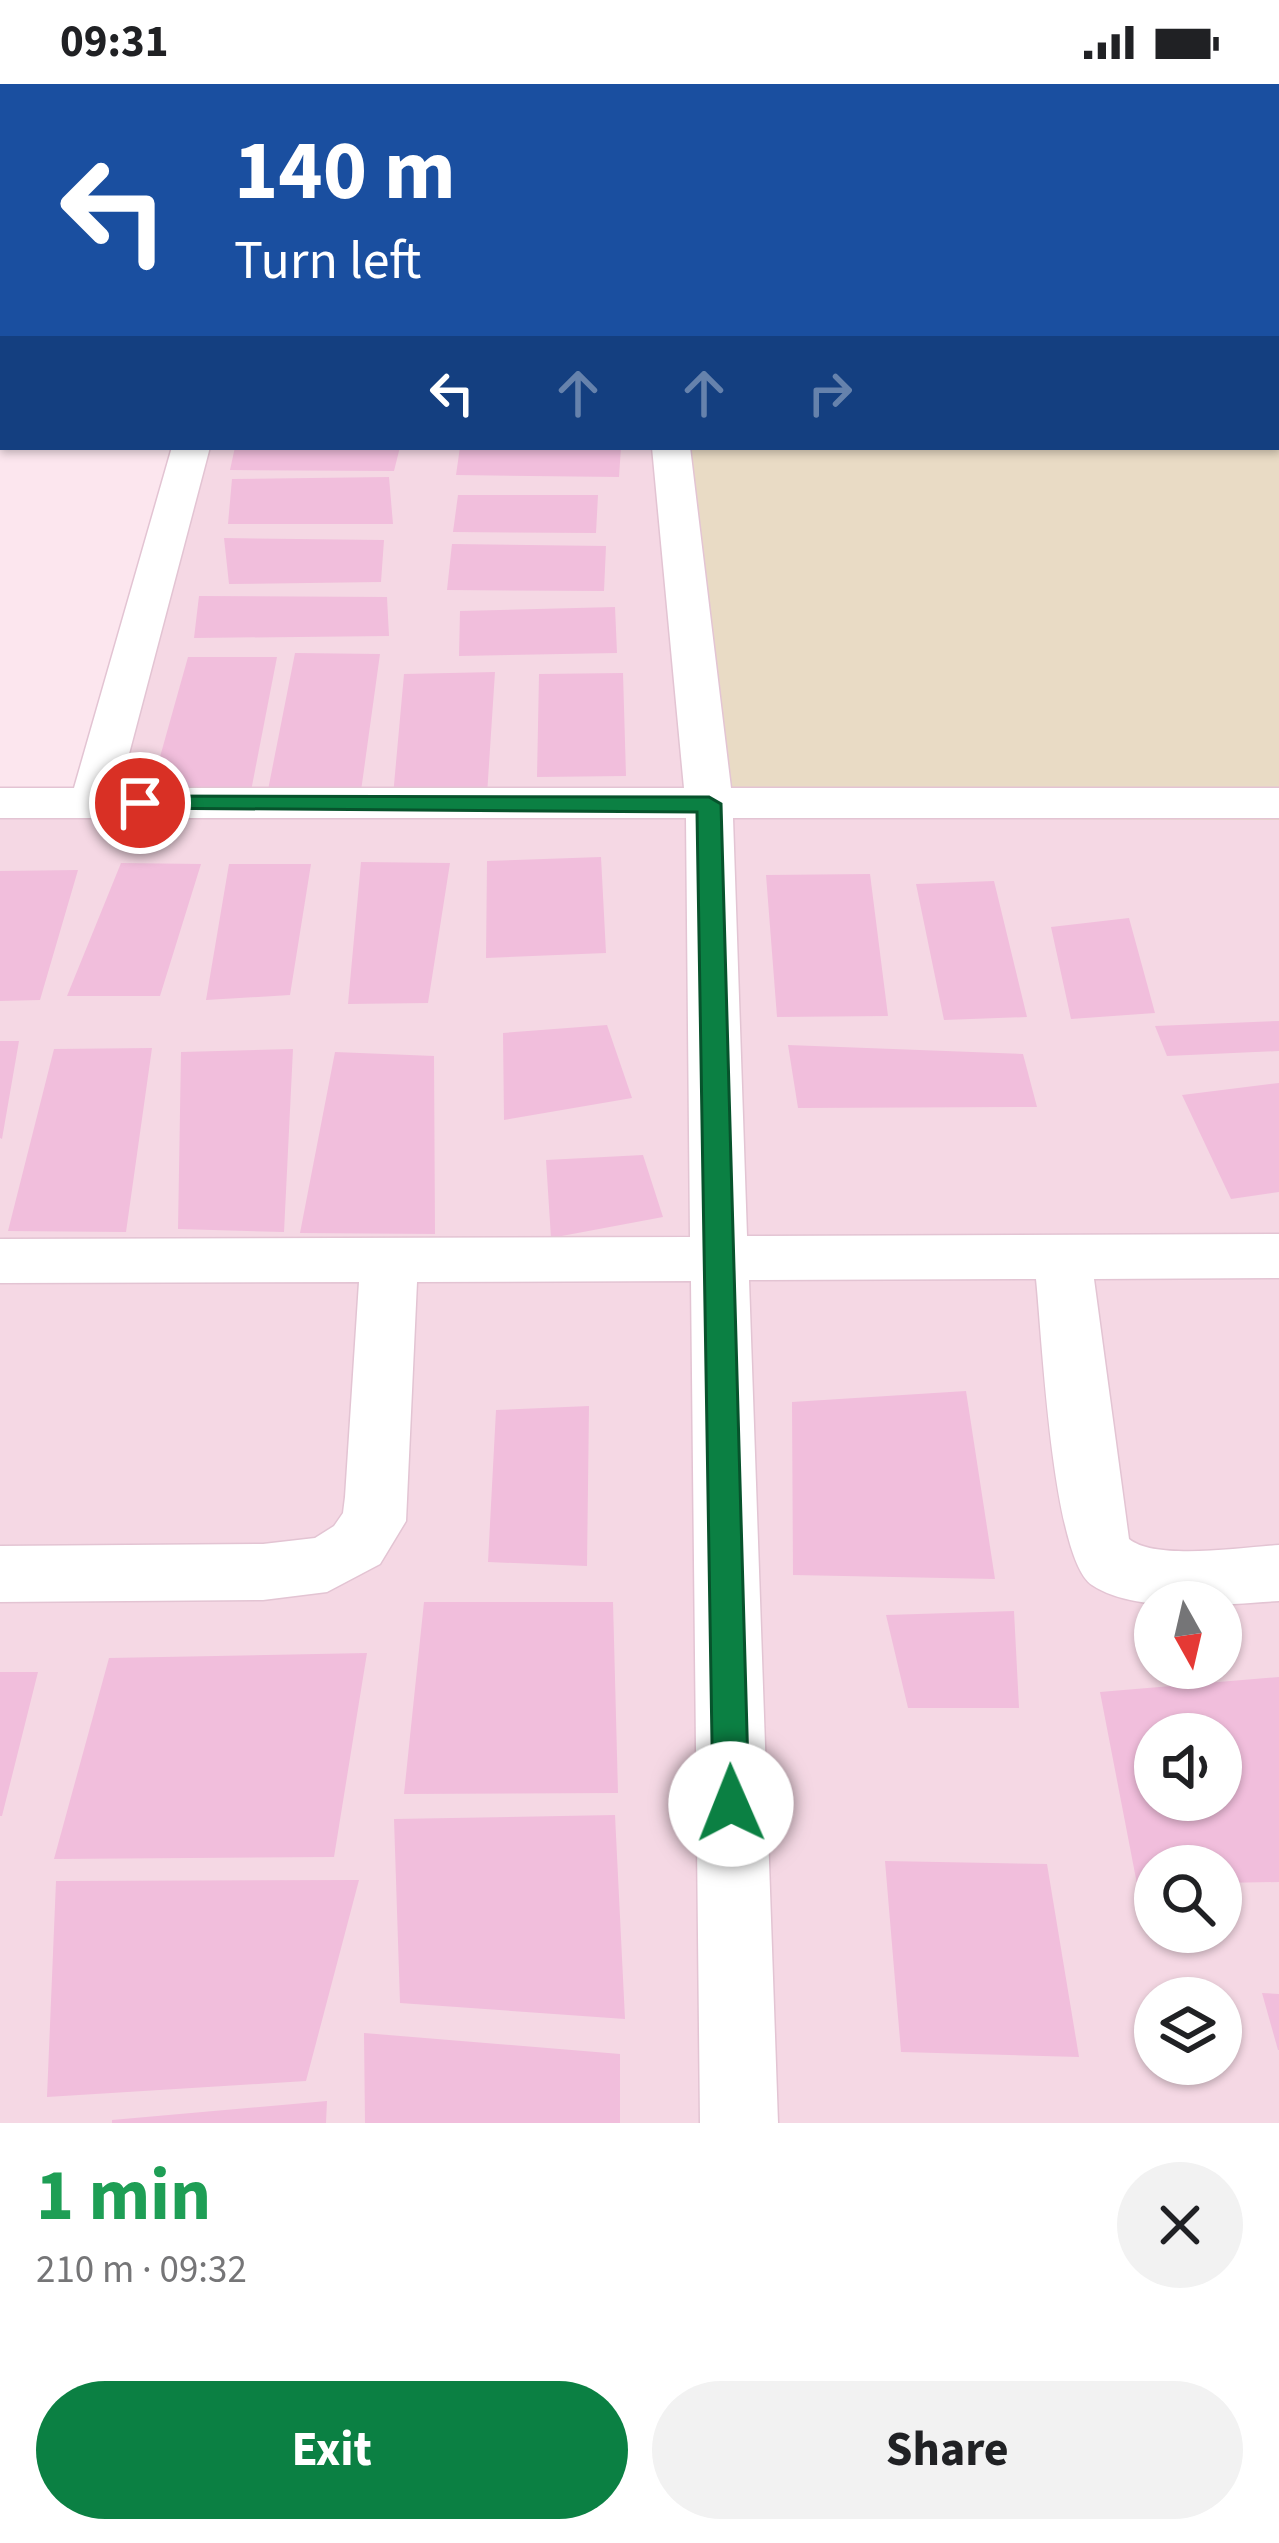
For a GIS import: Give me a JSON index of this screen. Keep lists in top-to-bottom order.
{
  "north": "bottom",
  "page": {
    "status": "09:31",
    "turn": ["140 m", "Turn left"],
    "heading": ["1 min", "210 m · 09:32"],
    "buttons": ["Exit", "Share"]
  }
}
